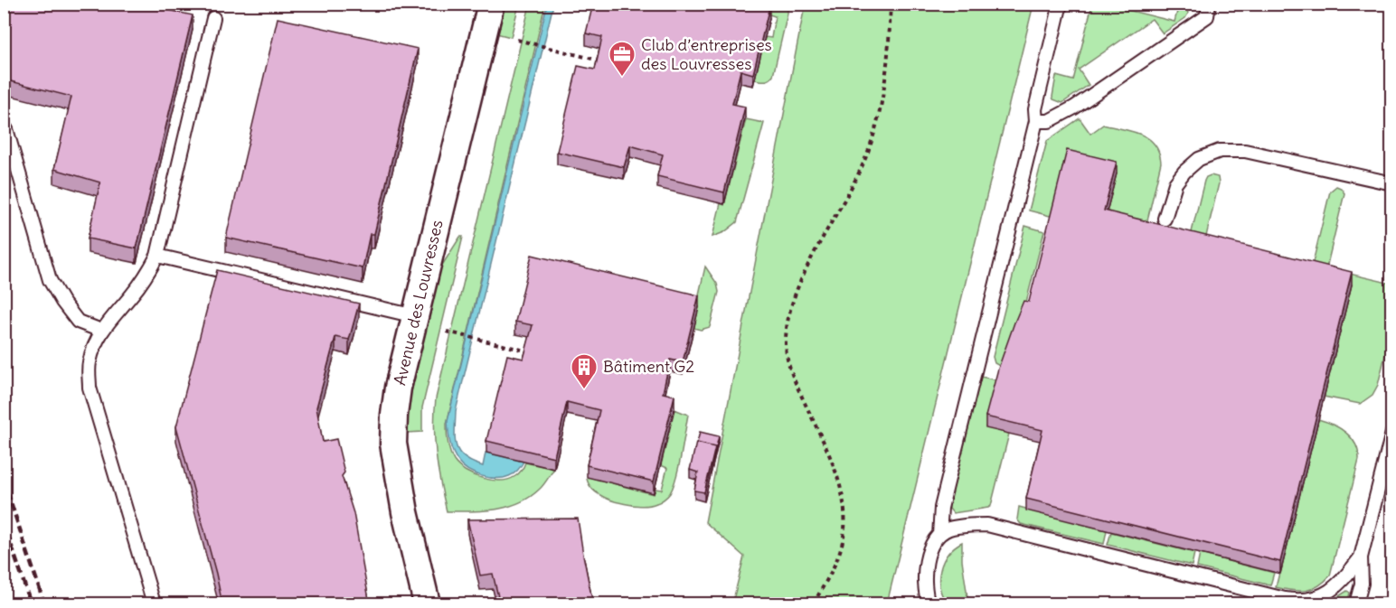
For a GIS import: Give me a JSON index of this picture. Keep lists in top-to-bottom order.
{
  "streets": {
    "street": ["Avenue des Louvresses"]
  },
  "places": {
    "office": ["Club d’entreprises des Louvresses"],
    "building": ["Bâtiment G2"]
  }
}
